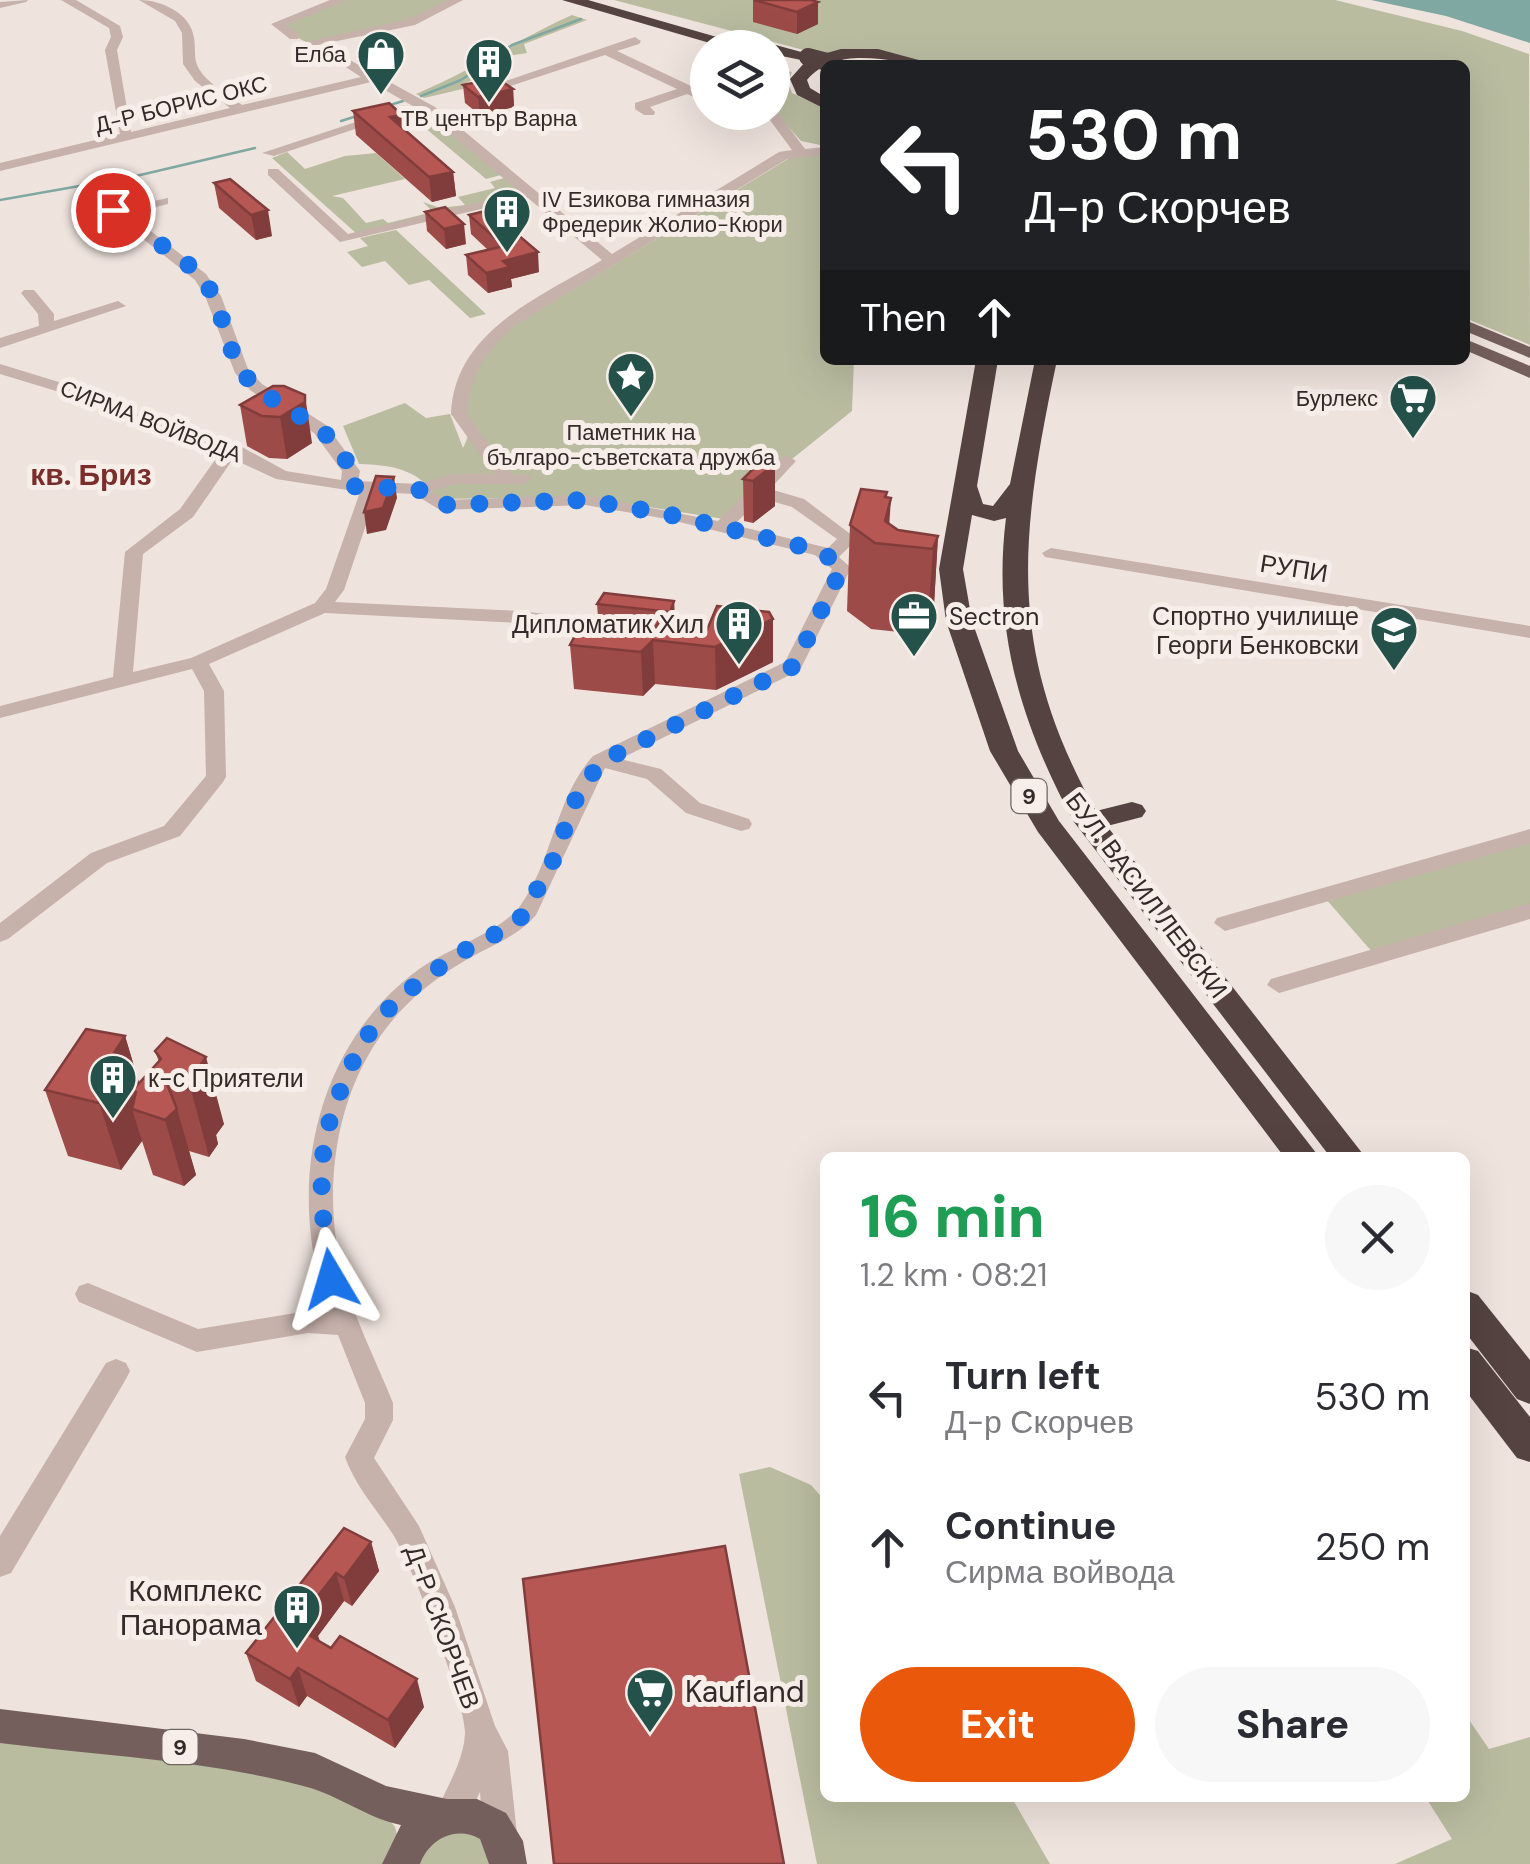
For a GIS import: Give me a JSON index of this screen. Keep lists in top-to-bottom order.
{
  "streets": {
    "highway": ["9", "БУЛ. ВАСИЛ ЛЕВСКИ"],
    "street": [
      "Д-Р БОРИС ОКС",
      "СИРМА ВОЙВОДА",
      "РУПИ",
      "Д-Р СКОРЧЕВ"
    ]
  },
  "crossings": [
    ["9", "Д-Р СКОРЧЕВ"]
  ],
  "districts": ["кв. Бриз"],
  "places": {
    "shop": ["Елба"],
    "building": [
      "ТВ център Варна",
      "IV Езикова гимназия Фредерик Жолио-Кюри",
      "Дипломатик Хил",
      "к-с Приятели",
      "Комплекс Панорама"
    ],
    "place": ["Паметник на българо-съветската дружба"],
    "supermarket": ["Бурлекс", "Kaufland"],
    "office": ["Sectron"],
    "school or university": ["Спортно училище Георги Бенковски"]
  },
  "page": {
    "turn": ["530 m", "Д-р Скорчев"],
    "then": "Then",
    "heading": ["16 min", "1.2 km · 08:21"],
    "list": [
      {
        "name": "Turn left",
        "note": "Д-р Скорчев",
        "value": "530 m"
      },
      {
        "name": "Continue",
        "note": "Сирма войвода",
        "value": "250 m"
      }
    ],
    "buttons": ["Exit", "Share"]
  }
}
